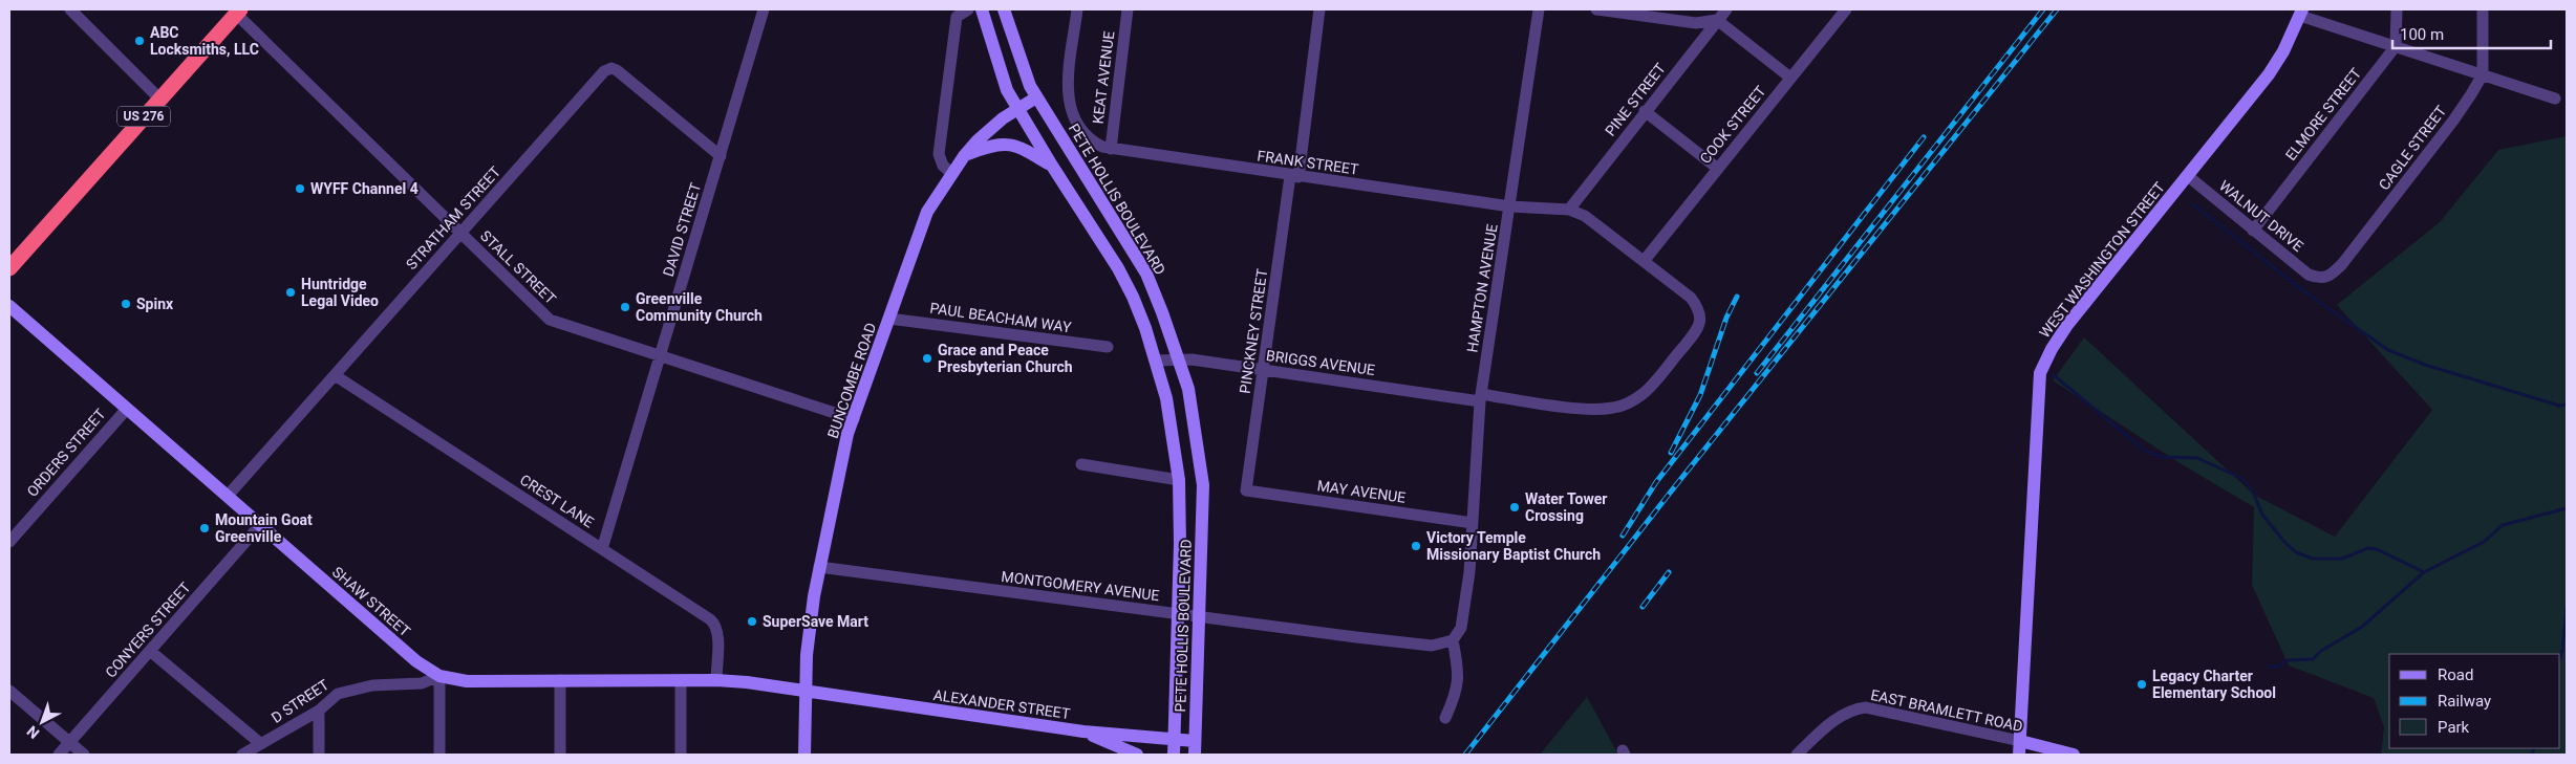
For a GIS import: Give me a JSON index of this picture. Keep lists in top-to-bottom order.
{
  "streets": {
    "highway": ["US 276"],
    "street": [
      "KEAT AVENUE",
      "PINE STREET",
      "ELMORE STREET",
      "COOK STREET",
      "CAGLE STREET",
      "FRANK STREET",
      "PETE HOLLIS BOULEVARD",
      "WALNUT DRIVE",
      "STRATHAM STREET",
      "DAVID STREET",
      "WEST WASHINGTON STREET",
      "STALL STREET",
      "HAMPTON AVENUE",
      "PAUL BEACHAM WAY",
      "PINCKNEY STREET",
      "BRIGGS AVENUE",
      "BUNCOMBE ROAD",
      "ORDERS STREET",
      "MAY AVENUE",
      "CREST LANE",
      "MONTGOMERY AVENUE",
      "SHAW STREET",
      "CONYERS STREET",
      "D STREET",
      "ALEXANDER STREET",
      "EAST BRAMLETT ROAD"
    ]
  },
  "crossings": [
    ["KEAT AVENUE", "FRANK STREET"],
    ["PINE STREET", "FRANK STREET"],
    ["ELMORE STREET", "WALNUT DRIVE"],
    ["US 276", "STALL STREET"],
    ["COOK STREET", "FRANK STREET"],
    ["COOK STREET", "BRIGGS AVENUE"],
    ["CAGLE STREET", "WALNUT DRIVE"],
    ["FRANK STREET", "HAMPTON AVENUE"],
    ["FRANK STREET", "PINCKNEY STREET"],
    ["FRANK STREET", "BRIGGS AVENUE"],
    ["PETE HOLLIS BOULEVARD", "BRIGGS AVENUE"],
    ["PETE HOLLIS BOULEVARD", "BUNCOMBE ROAD"],
    ["PETE HOLLIS BOULEVARD", "MONTGOMERY AVENUE"],
    ["PETE HOLLIS BOULEVARD", "ALEXANDER STREET"],
    ["WALNUT DRIVE", "WEST WASHINGTON STREET"],
    ["STRATHAM STREET", "DAVID STREET"],
    ["STRATHAM STREET", "STALL STREET"],
    ["STRATHAM STREET", "CREST LANE"],
    ["STRATHAM STREET", "SHAW STREET"],
    ["DAVID STREET", "STALL STREET"],
    ["DAVID STREET", "CREST LANE"],
    ["WEST WASHINGTON STREET", "EAST BRAMLETT ROAD"],
    ["STALL STREET", "BUNCOMBE ROAD"],
    ["HAMPTON AVENUE", "BRIGGS AVENUE"],
    ["HAMPTON AVENUE", "MAY AVENUE"],
    ["HAMPTON AVENUE", "MONTGOMERY AVENUE"],
    ["PAUL BEACHAM WAY", "BUNCOMBE ROAD"],
    ["PINCKNEY STREET", "BRIGGS AVENUE"],
    ["PINCKNEY STREET", "MAY AVENUE"],
    ["BUNCOMBE ROAD", "MONTGOMERY AVENUE"],
    ["BUNCOMBE ROAD", "SHAW STREET"],
    ["BUNCOMBE ROAD", "ALEXANDER STREET"],
    ["ORDERS STREET", "SHAW STREET"],
    ["CREST LANE", "SHAW STREET"],
    ["SHAW STREET", "CONYERS STREET"],
    ["SHAW STREET", "D STREET"],
    ["SHAW STREET", "ALEXANDER STREET"]
  ],
  "places": [
    "ABC Locksmiths, LLC",
    "WYFF Channel 4",
    "Huntridge Legal Video",
    "Spinx",
    "Greenville Community Church",
    "Grace and Peace Presbyterian Church",
    "Water Tower Crossing",
    "Mountain Goat Greenville",
    "Victory Temple Missionary Baptist Church",
    "SuperSave Mart",
    "Legacy Charter Elementary School"
  ],
  "legend": ["Road", "Railway", "Park"],
  "scale_bar": "100 m",
  "north": "bottom left"
}
